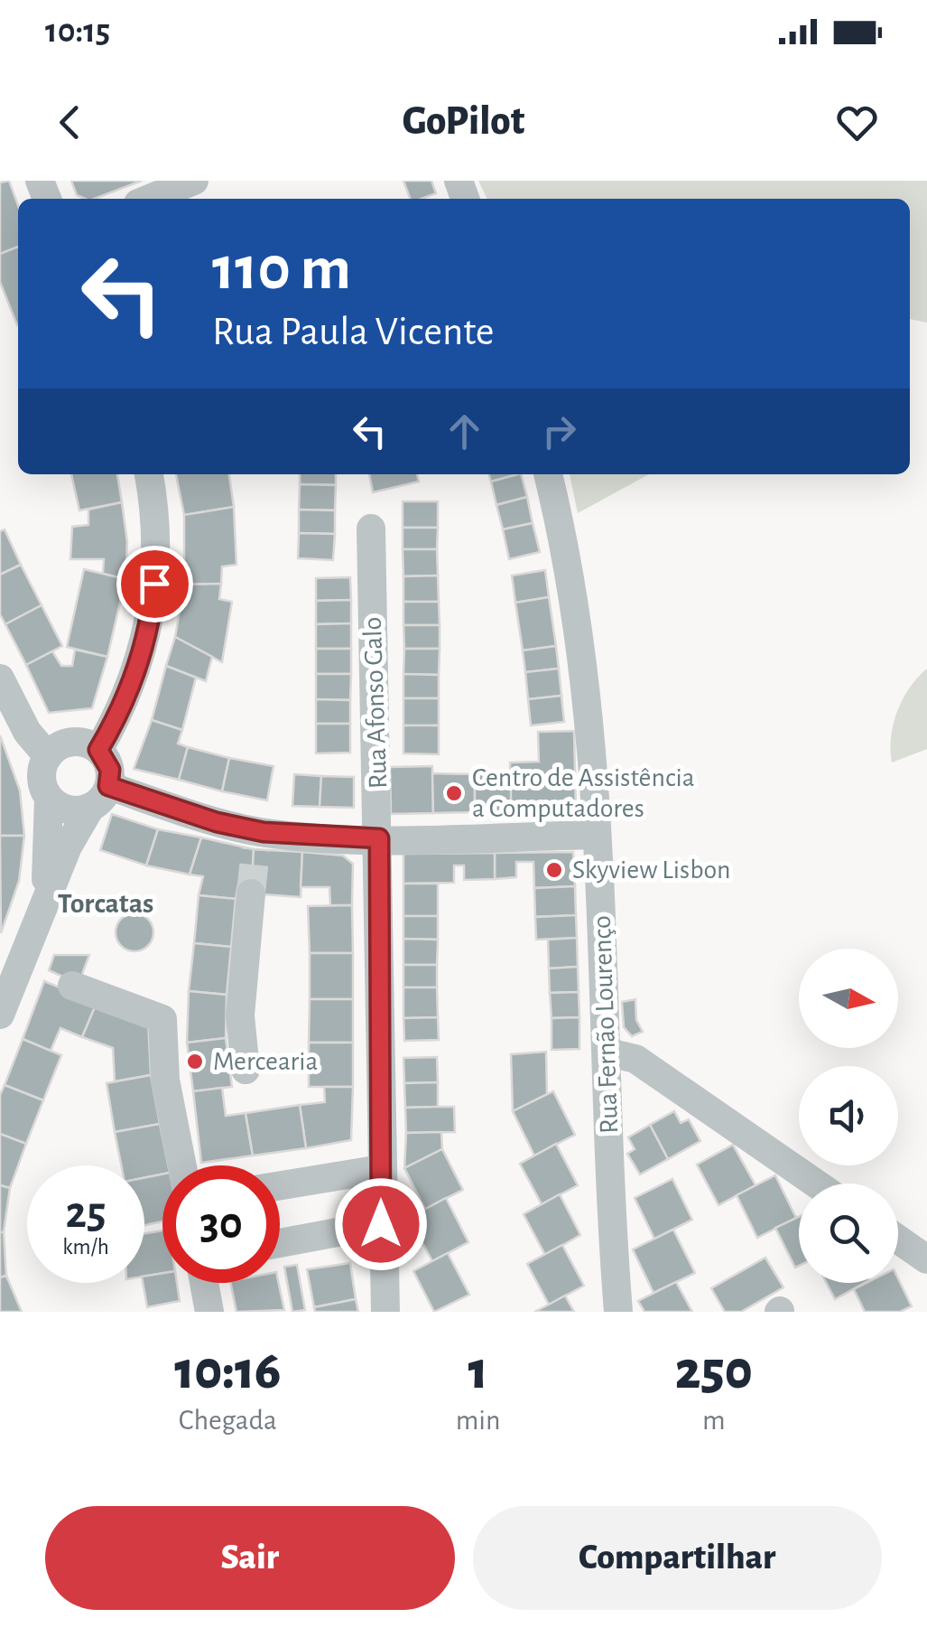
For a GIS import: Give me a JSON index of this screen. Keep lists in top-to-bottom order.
{
  "streets": {
    "street": ["Rua Afonso Galo", "Rua Fernão Lourenço"]
  },
  "districts": ["Torcatas"],
  "places": ["Centro de Assistência a Computadores", "Skyview Lisbon", "Mercearia"],
  "north": "right",
  "page": {
    "status": "10:15",
    "header": "GoPilot",
    "turn": ["110 m", "Rua Paula Vicente"],
    "speed": "25 km/h",
    "limit": "30",
    "eta": [
      "10:16",
      "Chegada",
      "1",
      "min",
      "250",
      "m"
    ],
    "buttons": ["Sair", "Compartilhar"]
  }
}
